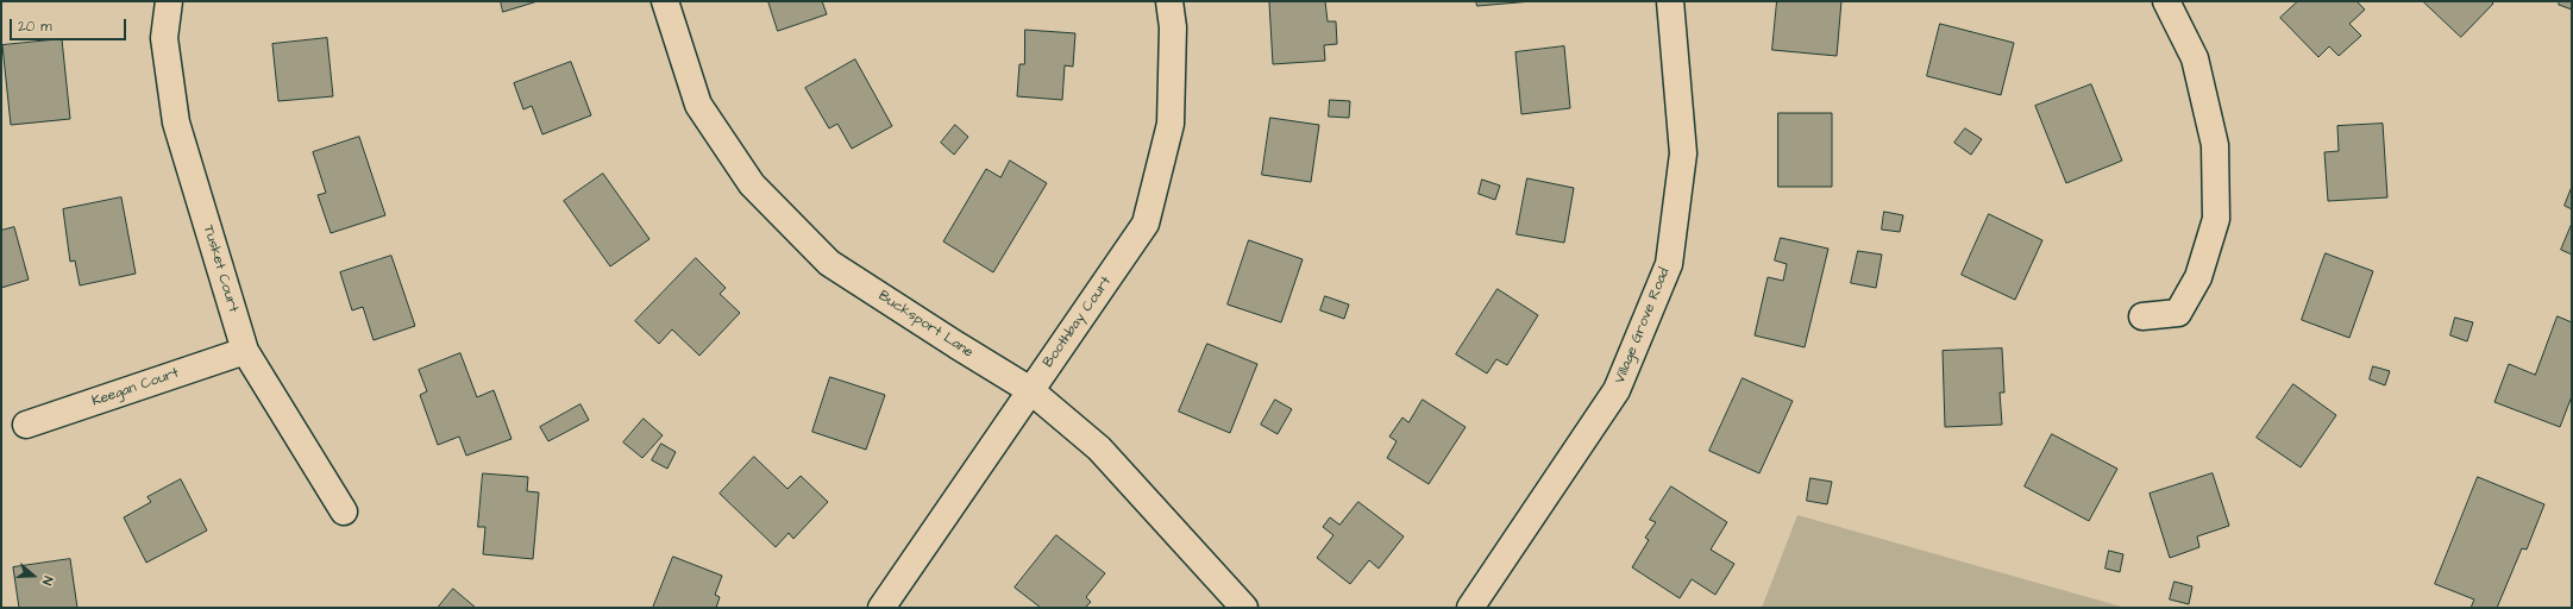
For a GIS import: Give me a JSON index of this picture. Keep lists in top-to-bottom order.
{
  "streets": {
    "street": [
      "Tusket Court",
      "Boothbay Court",
      "Bucksport Lane",
      "Village Grove Road",
      "Keegan Court"
    ]
  },
  "crossings": [
    ["Tusket Court", "Keegan Court"],
    ["Boothbay Court", "Bucksport Lane"]
  ],
  "scale_bar": "20 m",
  "north": "right"
}
